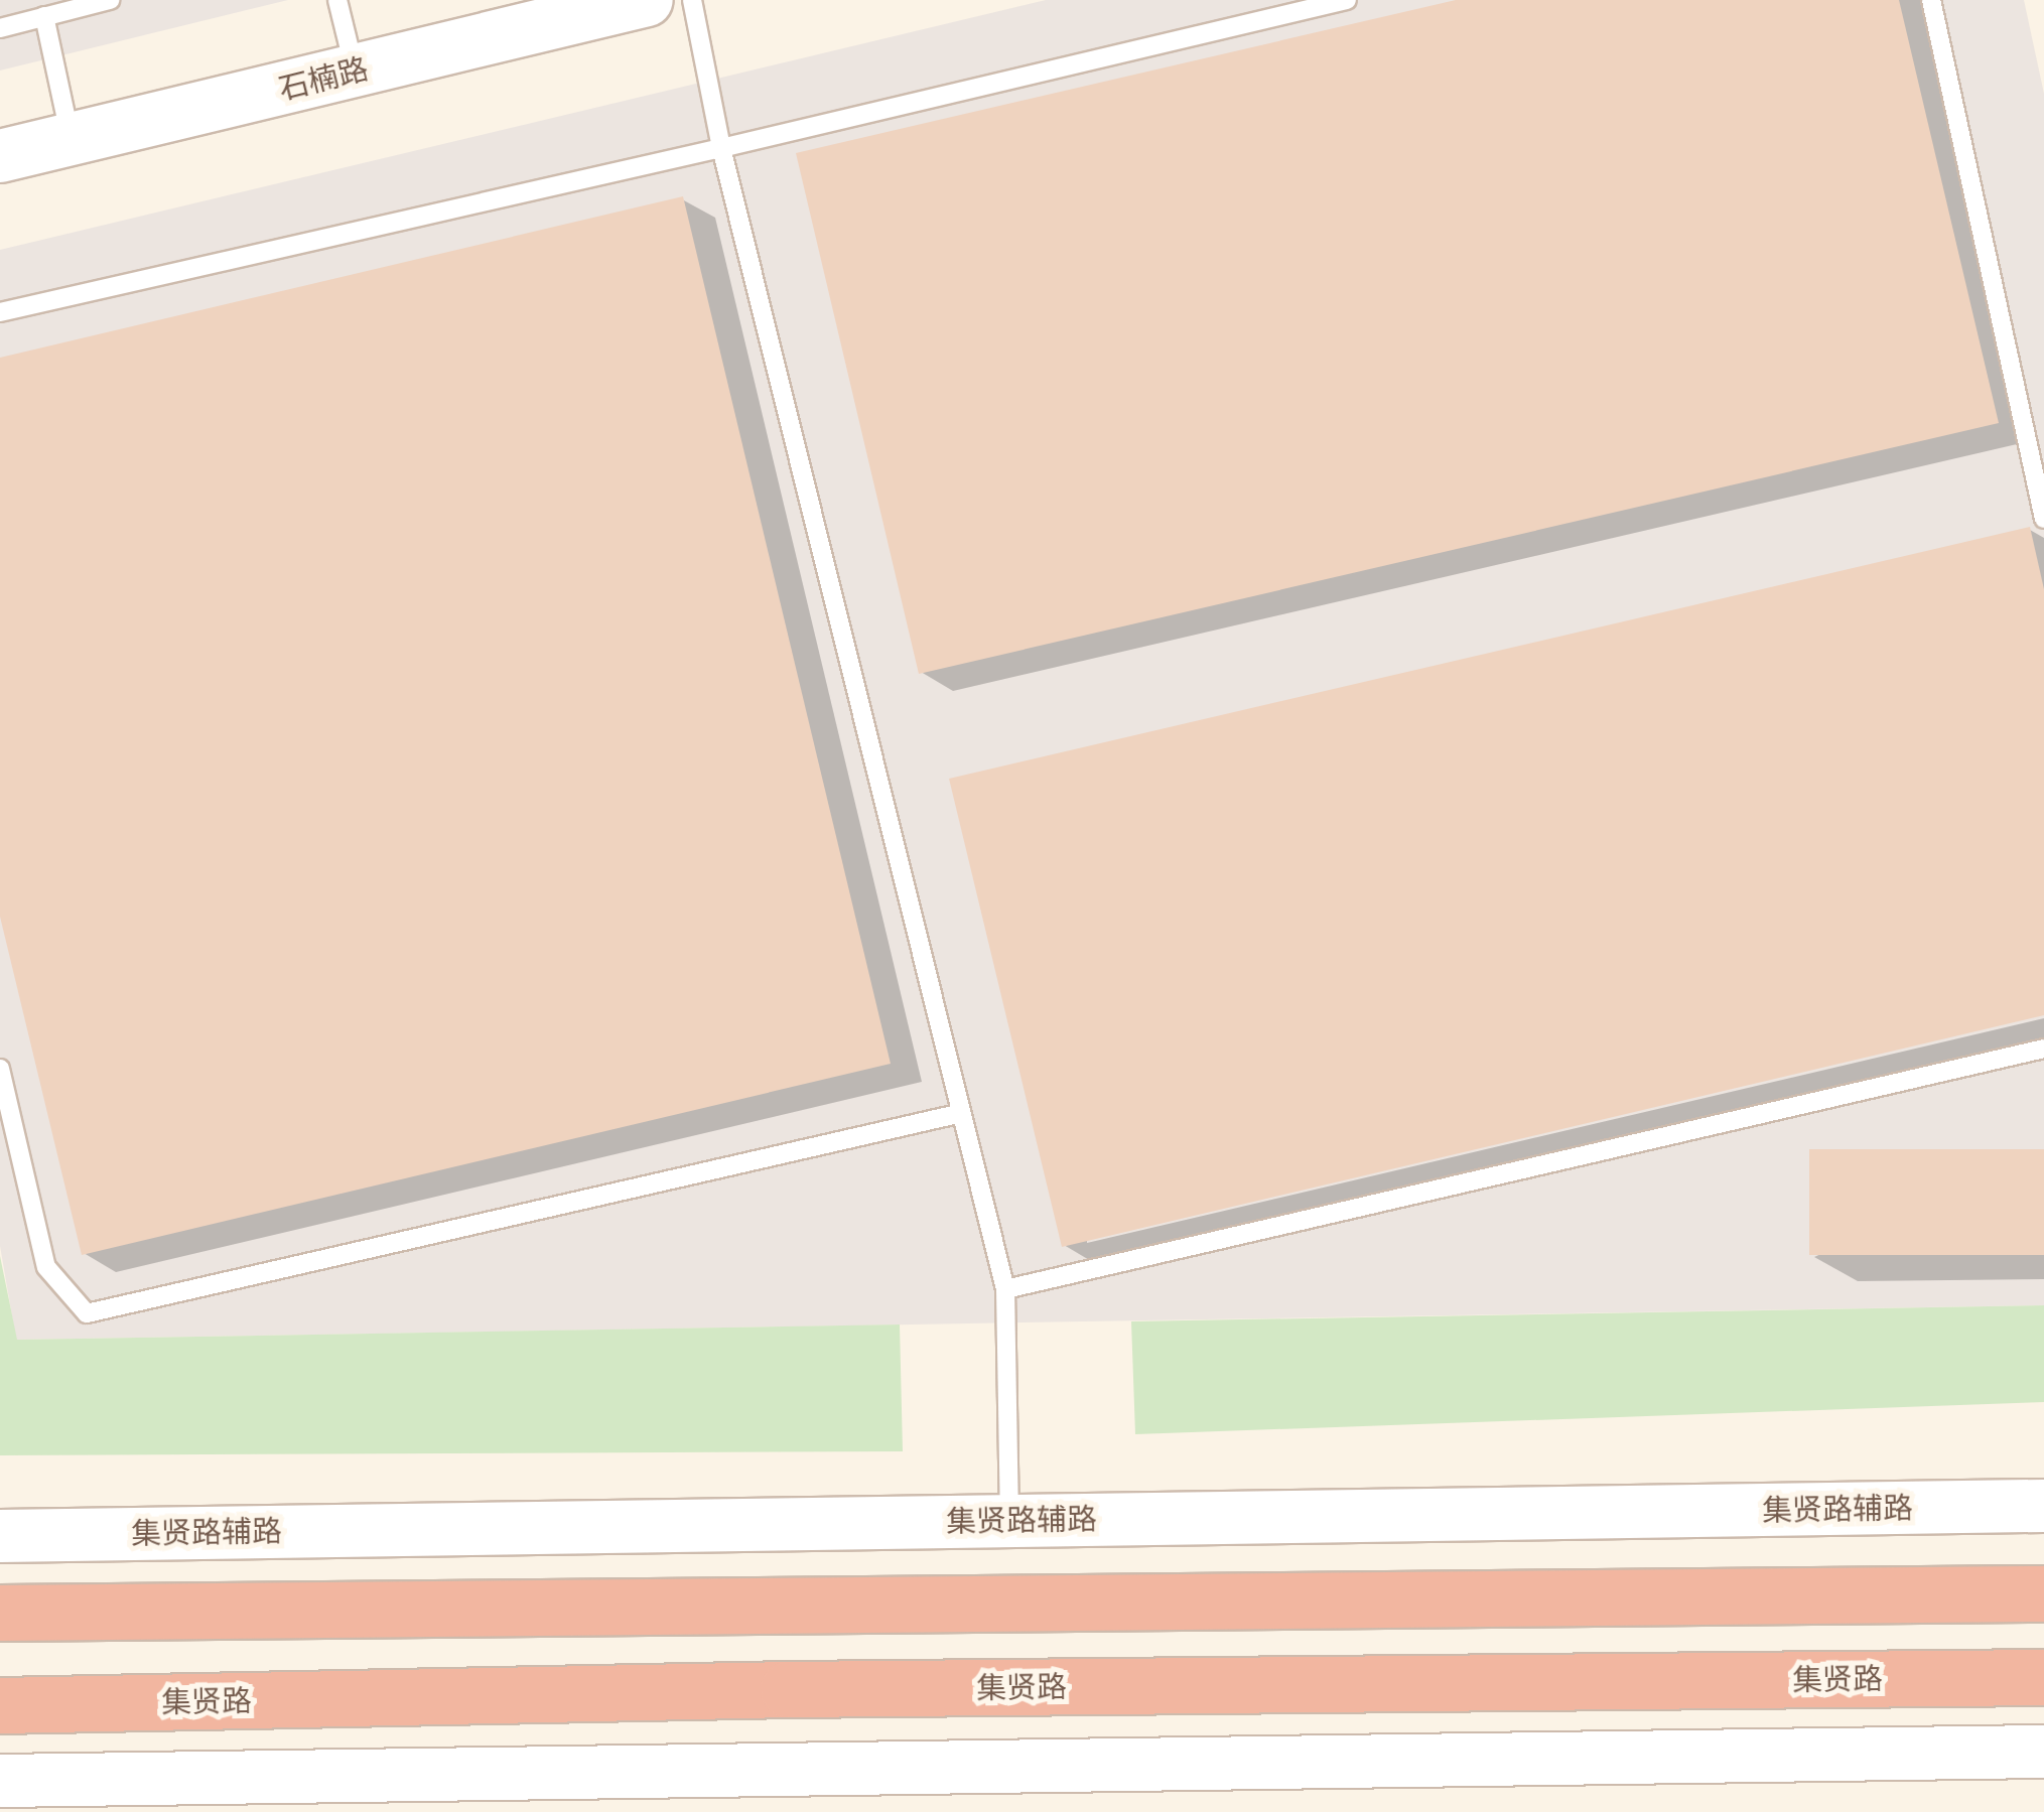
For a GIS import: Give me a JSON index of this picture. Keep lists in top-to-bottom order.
{
  "streets": {
    "highway": ["集贤路"],
    "street": ["石楠路", "集贤路辅路"]
  }
}
